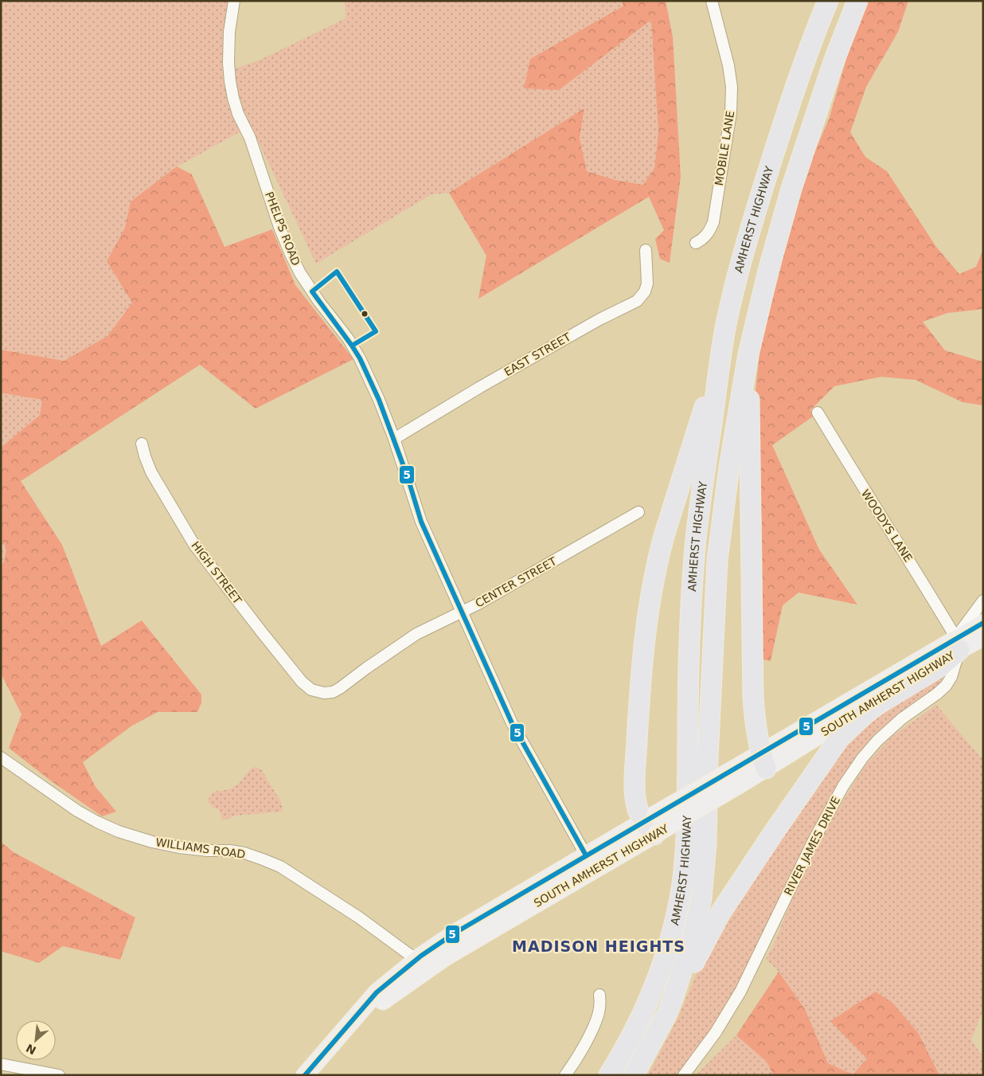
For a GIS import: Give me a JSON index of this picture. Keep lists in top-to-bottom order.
{
  "streets": {
    "highway": ["AMHERST HIGHWAY"],
    "main road": ["SOUTH AMHERST HIGHWAY"],
    "street": [
      "MOBILE LANE",
      "PHELPS ROAD",
      "EAST STREET",
      "WOODYS LANE",
      "HIGH STREET",
      "CENTER STREET",
      "RIVER JAMES DRIVE",
      "WILLIAMS ROAD"
    ]
  },
  "crossings": [
    ["PHELPS ROAD", "EAST STREET"],
    ["PHELPS ROAD", "CENTER STREET"],
    ["PHELPS ROAD", "SOUTH AMHERST HIGHWAY"],
    ["WOODYS LANE", "SOUTH AMHERST HIGHWAY"],
    ["WOODYS LANE", "RIVER JAMES DRIVE"],
    ["HIGH STREET", "CENTER STREET"],
    ["SOUTH AMHERST HIGHWAY", "RIVER JAMES DRIVE"],
    ["SOUTH AMHERST HIGHWAY", "WILLIAMS ROAD"]
  ],
  "districts": ["MADISON HEIGHTS"],
  "lines": ["transit line 5"],
  "north": "bottom left"
}
